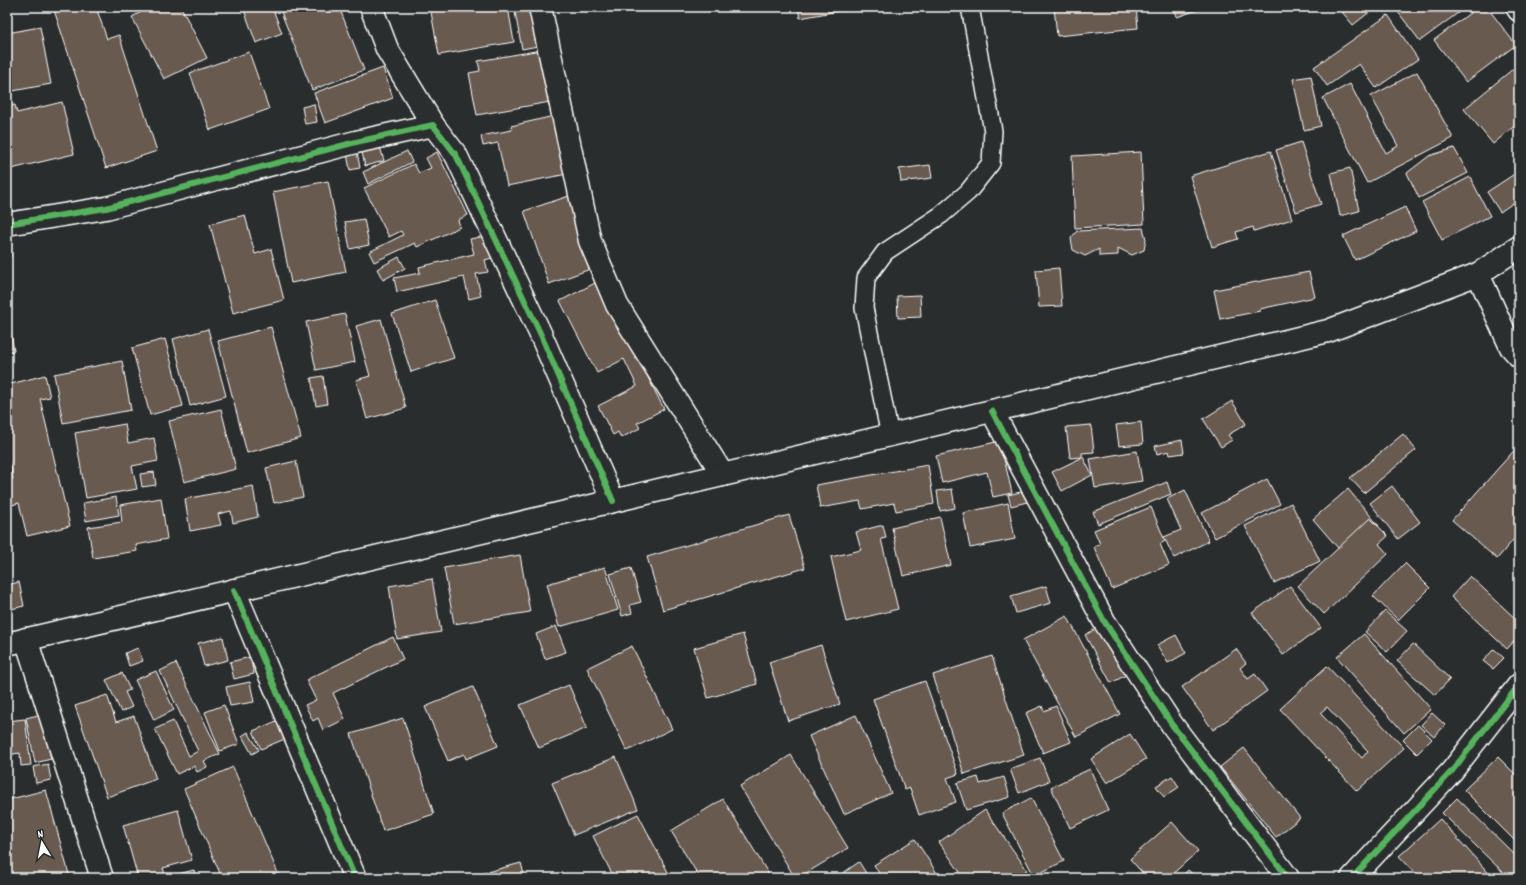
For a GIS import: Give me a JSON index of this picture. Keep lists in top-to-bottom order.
{
  "north": "top"
}
